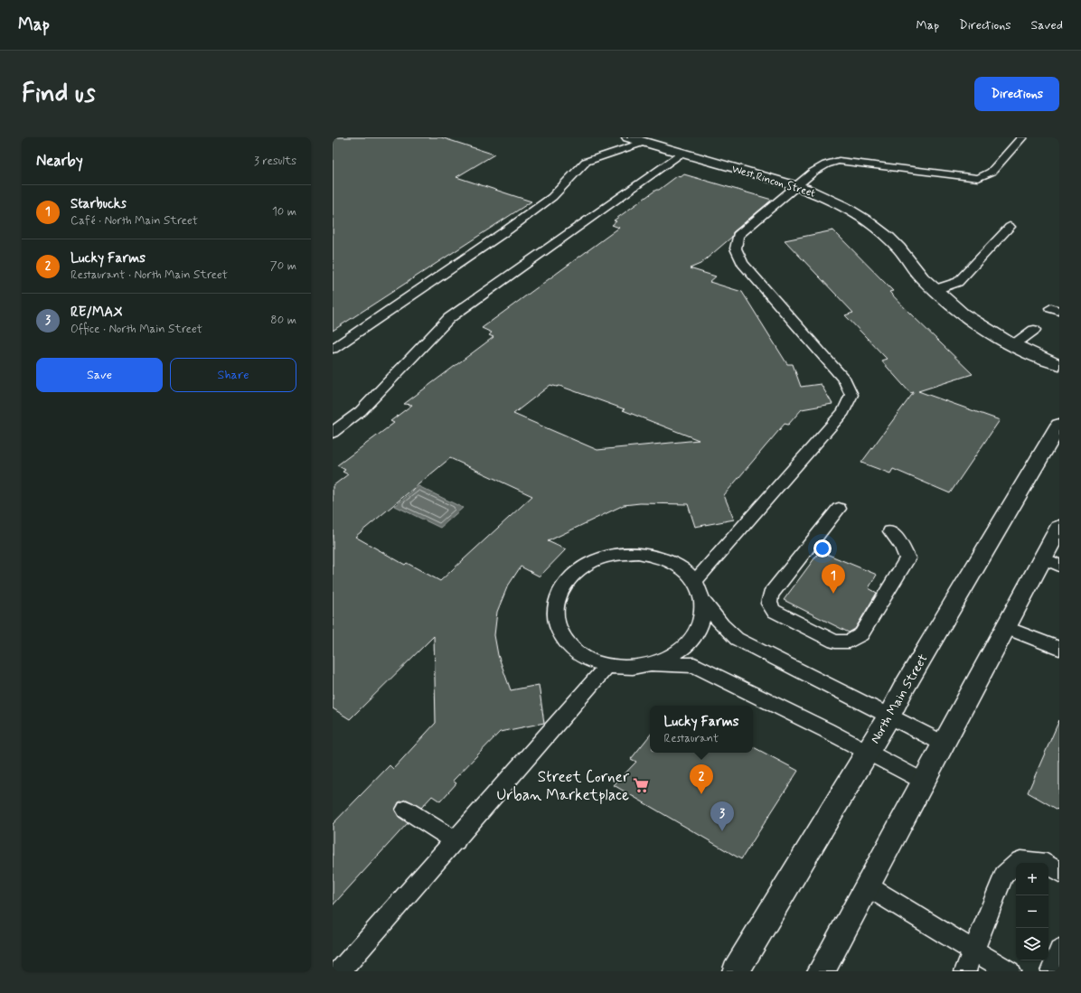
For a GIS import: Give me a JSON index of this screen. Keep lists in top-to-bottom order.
{
  "streets": {
    "main road": ["West Rincon Street", "North Main Street"]
  },
  "places": {
    "supermarket": ["Street Corner Urban Marketplace"]
  },
  "page": {
    "header": "Map",
    "nav": ["Map", "Directions", "Saved"],
    "buttons": [
      "Directions",
      ["Save", "Share"]
    ],
    "title": "Find us",
    "heading": ["Nearby", "3 results"],
    "list": [
      {
        "mark": "1",
        "name": "Starbucks",
        "note": "Café · North Main Street",
        "value": "10 m"
      },
      {
        "mark": "2",
        "name": "Lucky Farms",
        "note": "Restaurant · North Main Street",
        "value": "70 m"
      },
      {
        "mark": "3",
        "name": "RE/MAX",
        "note": "Office · North Main Street",
        "value": "80 m"
      }
    ],
    "pins": ["1", "2", "3"],
    "popup": ["Lucky Farms", "Restaurant"],
    "map_buttons": ["+", "−"]
  }
}
